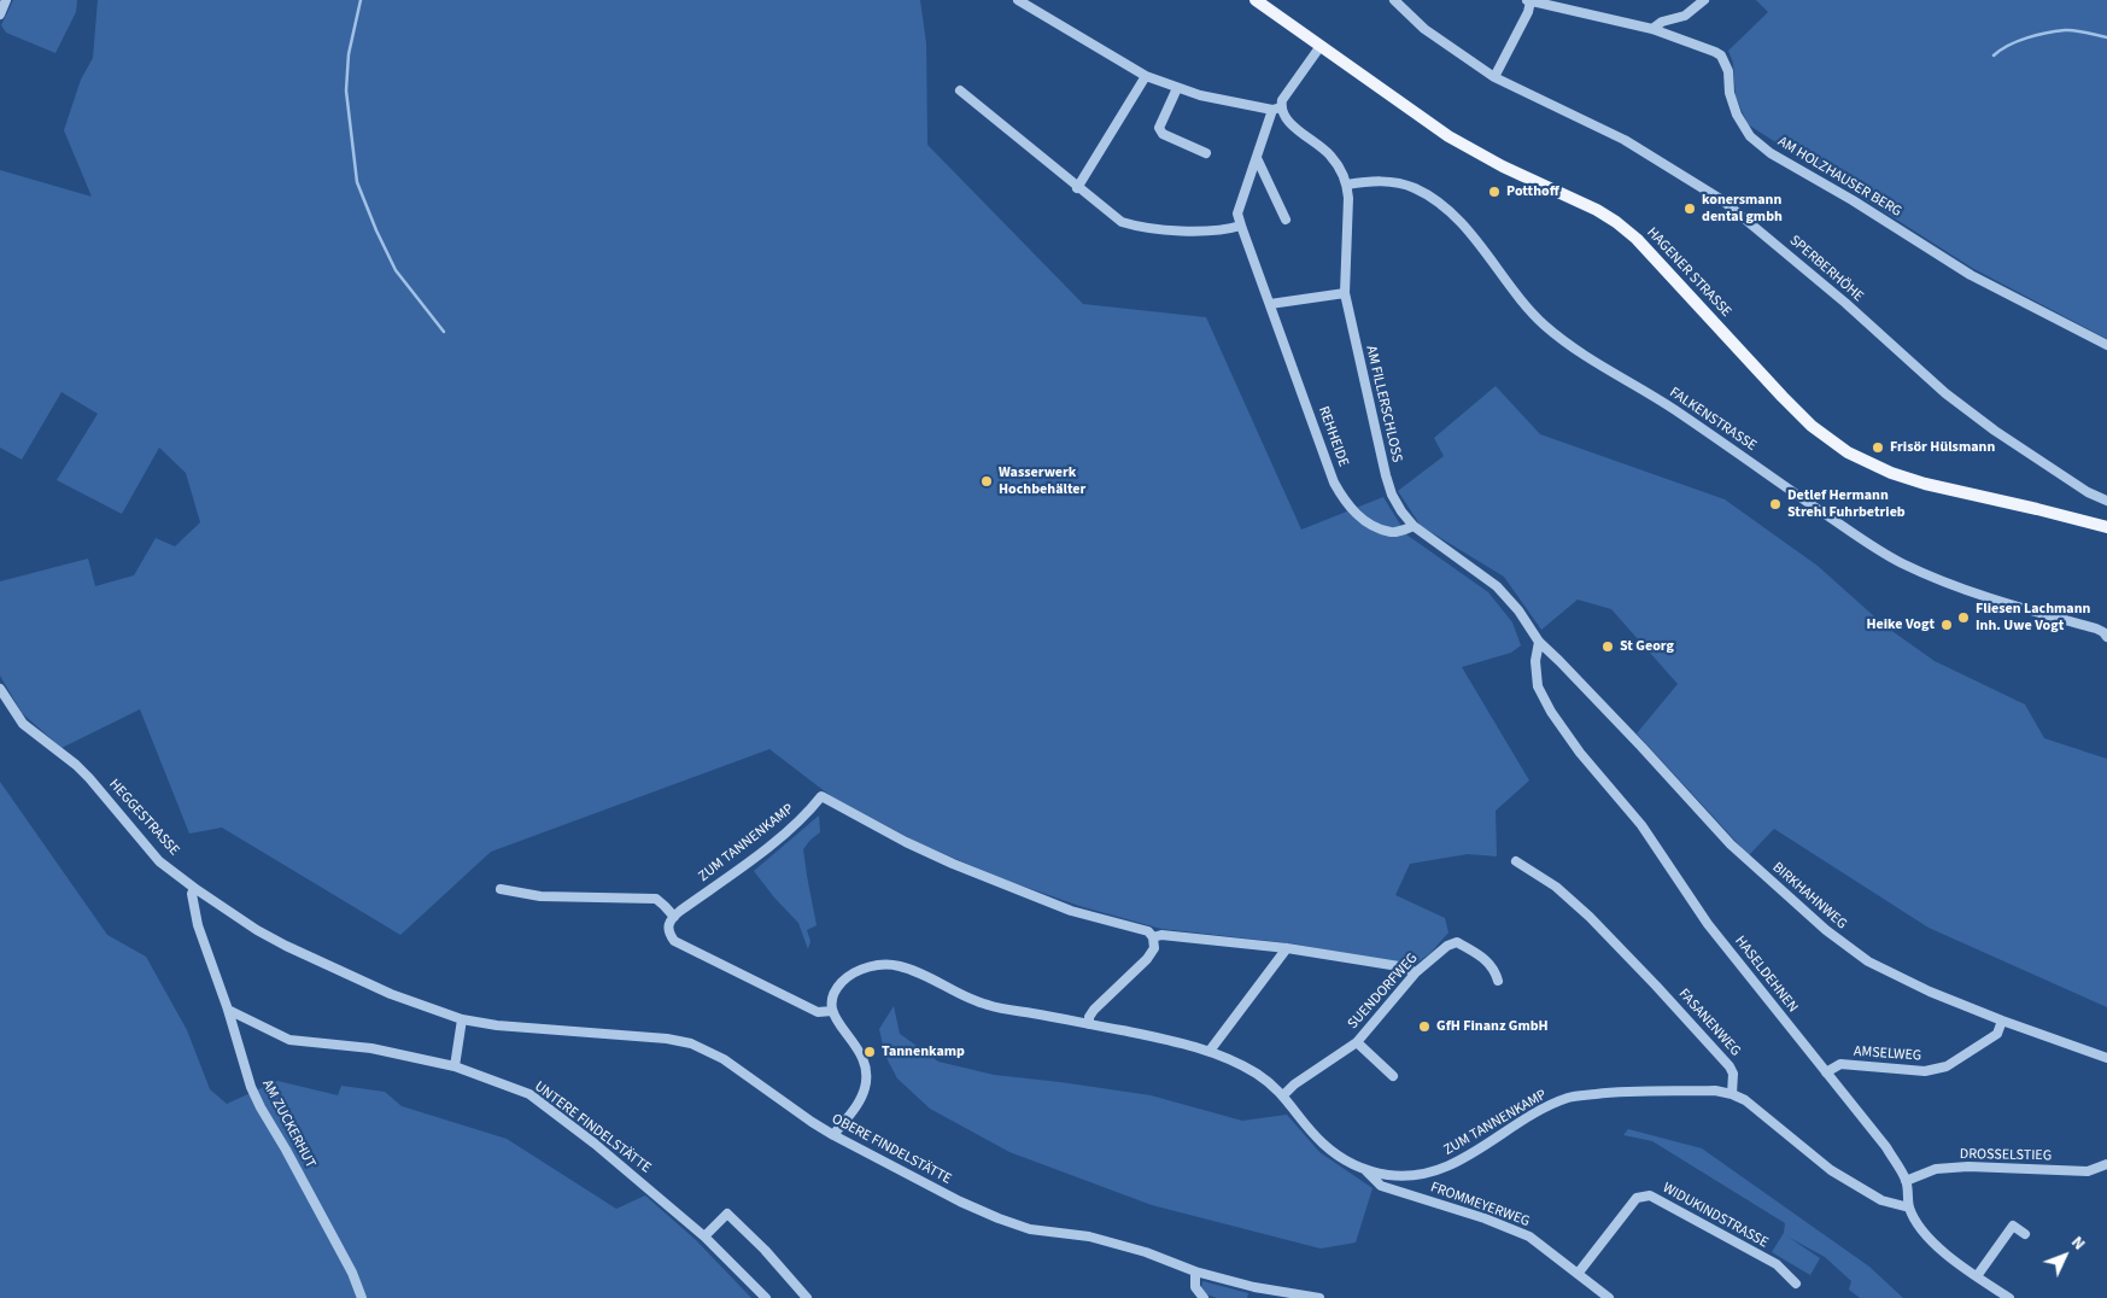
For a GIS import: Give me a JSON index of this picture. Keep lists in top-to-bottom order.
{
  "streets": {
    "main road": ["HAGENER STRASSE"],
    "street": [
      "AM HOLZHAUSER BERG",
      "SPERBERHÖHE",
      "AM FILLERSCHLOSS",
      "FALKENSTRASSE",
      "REHHEIDE",
      "HEGGESTRASSE",
      "ZUM TANNENKAMP",
      "BIRKHAHNWEG",
      "HASELDEHNEN",
      "SUENDORFWEG",
      "FASANENWEG",
      "AMSELWEG",
      "AM ZUCKERHUT",
      "UNTERE FINDELSTÄTTE",
      "OBERE FINDELSTÄTTE",
      "DROSSELSTIEG",
      "FROMMEYERWEG",
      "WIDUKINDSTRASSE"
    ]
  },
  "crossings": [
    ["AM FILLERSCHLOSS", "FALKENSTRASSE"],
    ["AM FILLERSCHLOSS", "REHHEIDE"],
    ["AM FILLERSCHLOSS", "BIRKHAHNWEG"],
    ["AM FILLERSCHLOSS", "HASELDEHNEN"],
    ["HEGGESTRASSE", "AM ZUCKERHUT"],
    ["HEGGESTRASSE", "OBERE FINDELSTÄTTE"],
    ["ZUM TANNENKAMP", "SUENDORFWEG"],
    ["ZUM TANNENKAMP", "FASANENWEG"],
    ["ZUM TANNENKAMP", "FROMMEYERWEG"],
    ["BIRKHAHNWEG", "AMSELWEG"],
    ["HASELDEHNEN", "AMSELWEG"],
    ["HASELDEHNEN", "DROSSELSTIEG"],
    ["AM ZUCKERHUT", "UNTERE FINDELSTÄTTE"],
    ["FROMMEYERWEG", "WIDUKINDSTRASSE"]
  ],
  "places": [
    "Potthoff",
    "konersmann dental gmbh",
    "Frisör Hülsmann",
    "Wasserwerk Hochbehälter",
    "Detlef Hermann Strehl Fuhrbetrieb",
    "Fliesen Lachmann Inh. Uwe Vogt",
    "Heike Vogt",
    "St Georg",
    "GfH Finanz GmbH",
    "Tannenkamp"
  ],
  "north": "top right"
}
